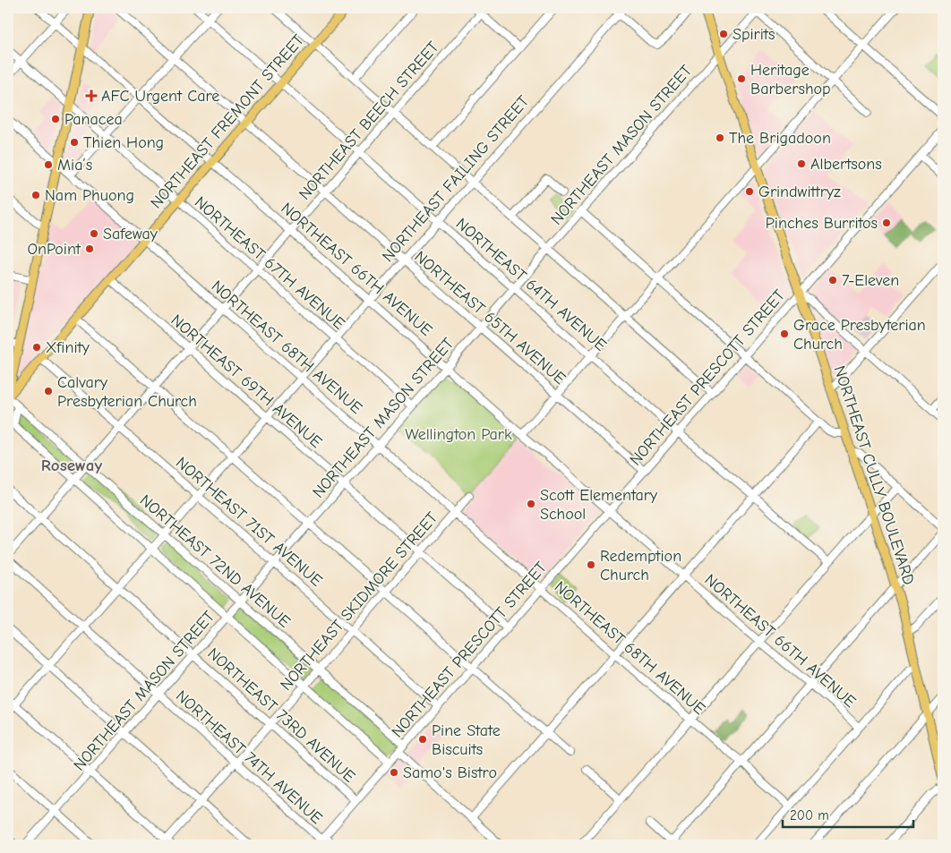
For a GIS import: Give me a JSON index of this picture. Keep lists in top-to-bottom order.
{
  "streets": {
    "main road": ["NORTHEAST FREMONT STREET", "NORTHEAST CULLY BOULEVARD"],
    "street": [
      "NORTHEAST BEECH STREET",
      "NORTHEAST MASON STREET",
      "NORTHEAST FAILING STREET",
      "NORTHEAST 67TH AVENUE",
      "NORTHEAST 66TH AVENUE",
      "NORTHEAST 64TH AVENUE",
      "NORTHEAST 65TH AVENUE",
      "NORTHEAST 68TH AVENUE",
      "NORTHEAST PRESCOTT STREET",
      "NORTHEAST 69TH AVENUE",
      "NORTHEAST 71ST AVENUE",
      "NORTHEAST 72ND AVENUE",
      "NORTHEAST SKIDMORE STREET",
      "NORTHEAST 73RD AVENUE",
      "NORTHEAST 74TH AVENUE"
    ]
  },
  "crossings": [
    ["NORTHEAST BEECH STREET", "NORTHEAST 67TH AVENUE"],
    ["NORTHEAST BEECH STREET", "NORTHEAST 66TH AVENUE"],
    ["NORTHEAST BEECH STREET", "NORTHEAST 64TH AVENUE"],
    ["NORTHEAST BEECH STREET", "NORTHEAST 65TH AVENUE"],
    ["NORTHEAST BEECH STREET", "NORTHEAST 68TH AVENUE"],
    ["NORTHEAST BEECH STREET", "NORTHEAST 69TH AVENUE"],
    ["NORTHEAST BEECH STREET", "NORTHEAST 71ST AVENUE"],
    ["NORTHEAST BEECH STREET", "NORTHEAST 72ND AVENUE"],
    ["NORTHEAST BEECH STREET", "NORTHEAST 73RD AVENUE"],
    ["NORTHEAST FREMONT STREET", "NORTHEAST 67TH AVENUE"],
    ["NORTHEAST FREMONT STREET", "NORTHEAST 66TH AVENUE"],
    ["NORTHEAST FREMONT STREET", "NORTHEAST 64TH AVENUE"],
    ["NORTHEAST FREMONT STREET", "NORTHEAST 65TH AVENUE"],
    ["NORTHEAST FREMONT STREET", "NORTHEAST 68TH AVENUE"],
    ["NORTHEAST FREMONT STREET", "NORTHEAST 69TH AVENUE"],
    ["NORTHEAST FREMONT STREET", "NORTHEAST 71ST AVENUE"],
    ["NORTHEAST FREMONT STREET", "NORTHEAST 72ND AVENUE"],
    ["NORTHEAST MASON STREET", "NORTHEAST 67TH AVENUE"],
    ["NORTHEAST MASON STREET", "NORTHEAST 66TH AVENUE"],
    ["NORTHEAST MASON STREET", "NORTHEAST 64TH AVENUE"],
    ["NORTHEAST MASON STREET", "NORTHEAST 65TH AVENUE"],
    ["NORTHEAST MASON STREET", "NORTHEAST 68TH AVENUE"],
    ["NORTHEAST MASON STREET", "NORTHEAST 69TH AVENUE"],
    ["NORTHEAST MASON STREET", "NORTHEAST CULLY BOULEVARD"],
    ["NORTHEAST MASON STREET", "NORTHEAST 71ST AVENUE"],
    ["NORTHEAST MASON STREET", "NORTHEAST 72ND AVENUE"],
    ["NORTHEAST MASON STREET", "NORTHEAST 73RD AVENUE"],
    ["NORTHEAST MASON STREET", "NORTHEAST 74TH AVENUE"],
    ["NORTHEAST FAILING STREET", "NORTHEAST 67TH AVENUE"],
    ["NORTHEAST FAILING STREET", "NORTHEAST 66TH AVENUE"],
    ["NORTHEAST FAILING STREET", "NORTHEAST 64TH AVENUE"],
    ["NORTHEAST FAILING STREET", "NORTHEAST 65TH AVENUE"],
    ["NORTHEAST FAILING STREET", "NORTHEAST 68TH AVENUE"],
    ["NORTHEAST FAILING STREET", "NORTHEAST 69TH AVENUE"],
    ["NORTHEAST FAILING STREET", "NORTHEAST 71ST AVENUE"],
    ["NORTHEAST FAILING STREET", "NORTHEAST 72ND AVENUE"],
    ["NORTHEAST FAILING STREET", "NORTHEAST 73RD AVENUE"],
    ["NORTHEAST FAILING STREET", "NORTHEAST 74TH AVENUE"],
    ["NORTHEAST 66TH AVENUE", "NORTHEAST PRESCOTT STREET"],
    ["NORTHEAST 64TH AVENUE", "NORTHEAST PRESCOTT STREET"],
    ["NORTHEAST 65TH AVENUE", "NORTHEAST PRESCOTT STREET"],
    ["NORTHEAST 68TH AVENUE", "NORTHEAST PRESCOTT STREET"],
    ["NORTHEAST 68TH AVENUE", "NORTHEAST SKIDMORE STREET"],
    ["NORTHEAST PRESCOTT STREET", "NORTHEAST 69TH AVENUE"],
    ["NORTHEAST PRESCOTT STREET", "NORTHEAST CULLY BOULEVARD"],
    ["NORTHEAST PRESCOTT STREET", "NORTHEAST 71ST AVENUE"],
    ["NORTHEAST PRESCOTT STREET", "NORTHEAST 72ND AVENUE"],
    ["NORTHEAST PRESCOTT STREET", "NORTHEAST 73RD AVENUE"],
    ["NORTHEAST PRESCOTT STREET", "NORTHEAST 74TH AVENUE"],
    ["NORTHEAST 69TH AVENUE", "NORTHEAST SKIDMORE STREET"],
    ["NORTHEAST 71ST AVENUE", "NORTHEAST SKIDMORE STREET"],
    ["NORTHEAST 72ND AVENUE", "NORTHEAST SKIDMORE STREET"],
    ["NORTHEAST SKIDMORE STREET", "NORTHEAST 73RD AVENUE"],
    ["NORTHEAST SKIDMORE STREET", "NORTHEAST 74TH AVENUE"]
  ],
  "districts": ["Roseway"],
  "parks": ["Wellington Park"],
  "places": {
    "other": [
      "Spirits",
      "Heritage Barbershop",
      "Panacea",
      "The Brigadoon",
      "Thien Hong",
      "Albertsons",
      "Mia’s",
      "Grindwittryz",
      "Nam Phuong",
      "Pinches Burritos",
      "Safeway",
      "OnPoint",
      "7-Eleven",
      "Grace Presbyterian Church",
      "Xfinity",
      "Calvary Presbyterian Church",
      "Scott Elementary School",
      "Redemption Church",
      "Pine State Biscuits",
      "Samo's Bistro"
    ],
    "health": ["AFC Urgent Care"]
  },
  "scale_bar": "200 m"
}
